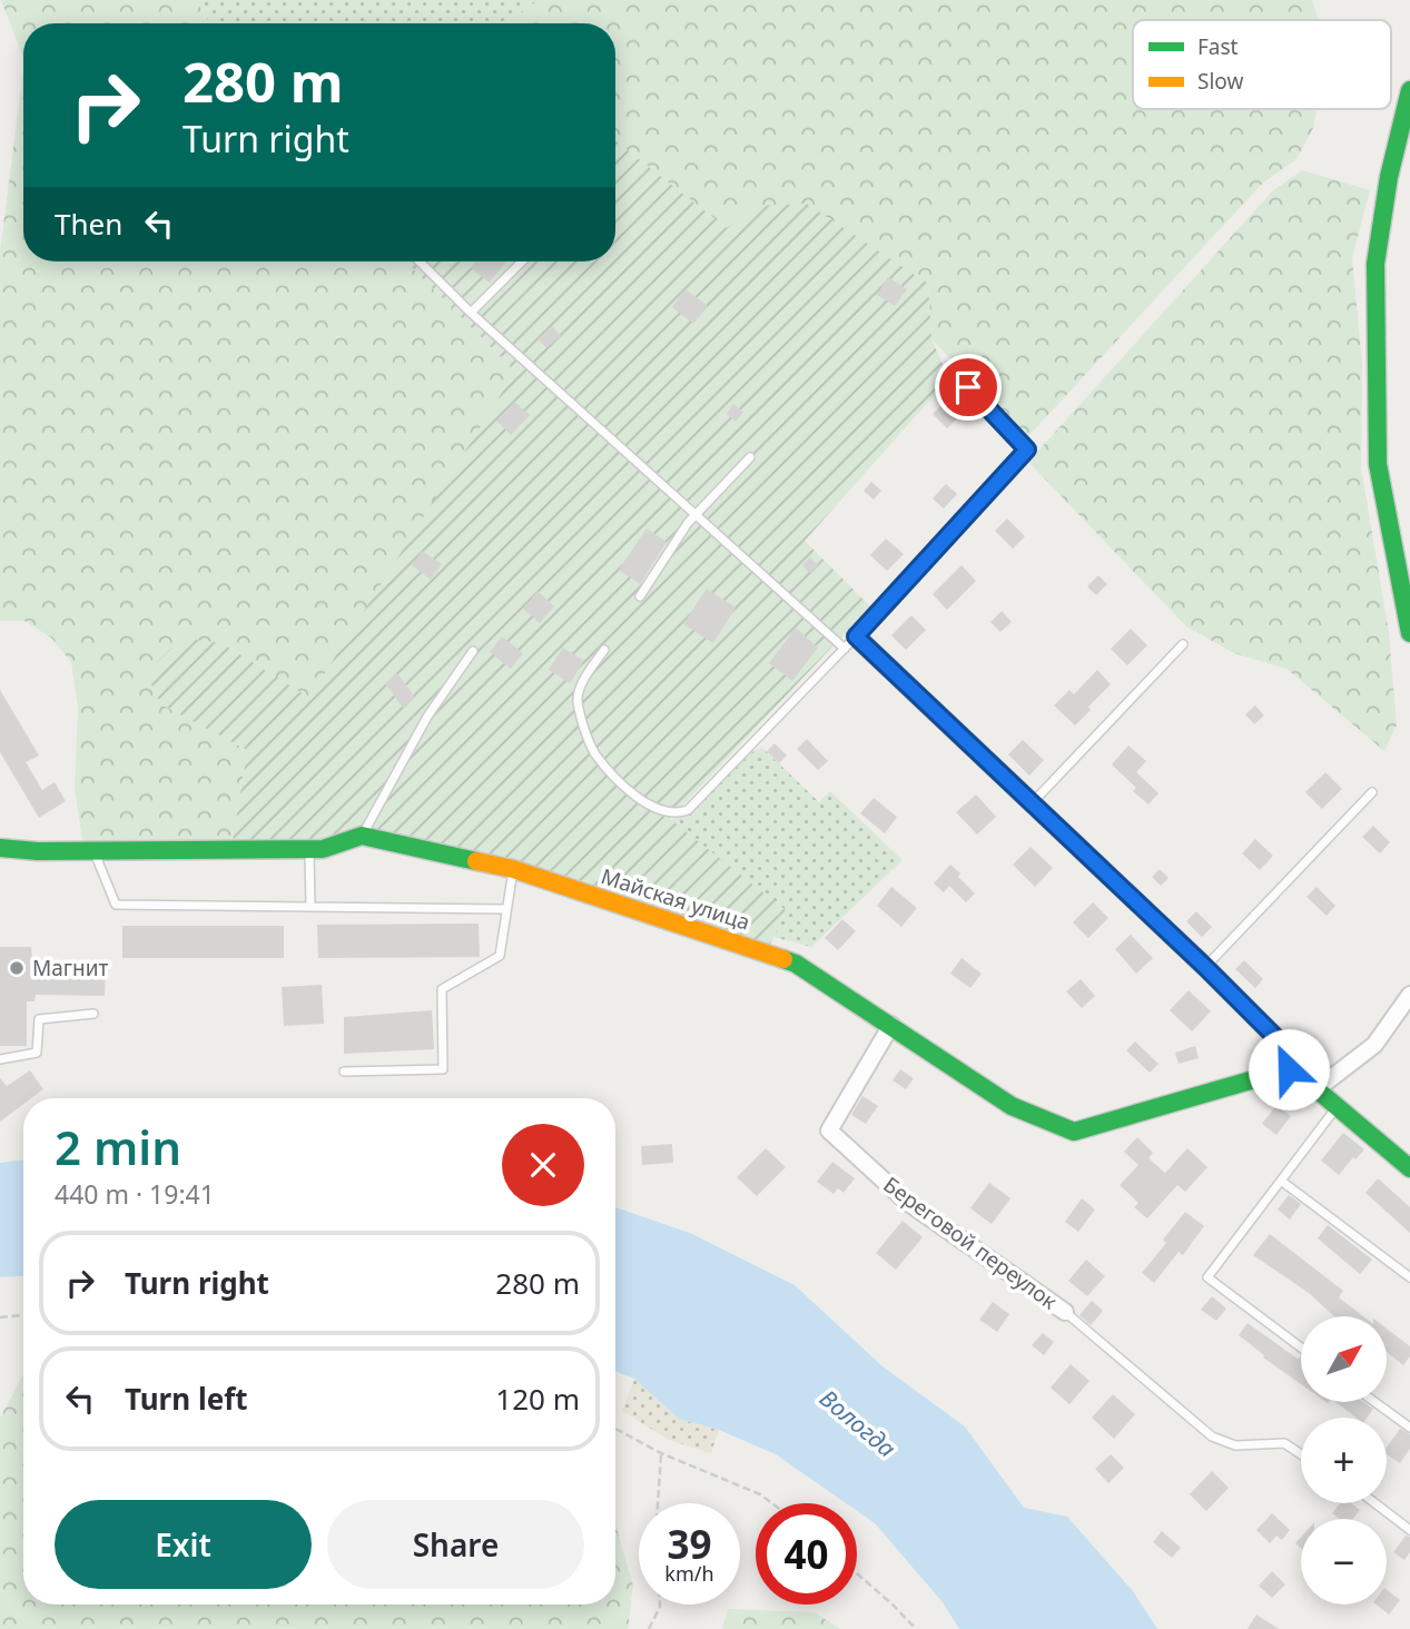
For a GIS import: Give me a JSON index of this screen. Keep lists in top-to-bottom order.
{
  "streets": {
    "street": ["Майская улица", "Береговой переулок"]
  },
  "crossings": [
    ["Майская улица", "Береговой переулок"]
  ],
  "water": ["Вологда"],
  "places": ["Магнит"],
  "legend": ["Fast", "Slow"],
  "north": "top right",
  "page": {
    "turn": ["280 m", "Turn right"],
    "then": "Then",
    "heading": ["2 min", "440 m · 19:41"],
    "list": [
      {
        "name": "Turn right",
        "value": "280 m"
      },
      {
        "name": "Turn left",
        "value": "120 m"
      }
    ],
    "map_buttons": ["+", "−"],
    "buttons": ["Exit", "Share"],
    "speed": "39 km/h",
    "limit": "40"
  }
}
